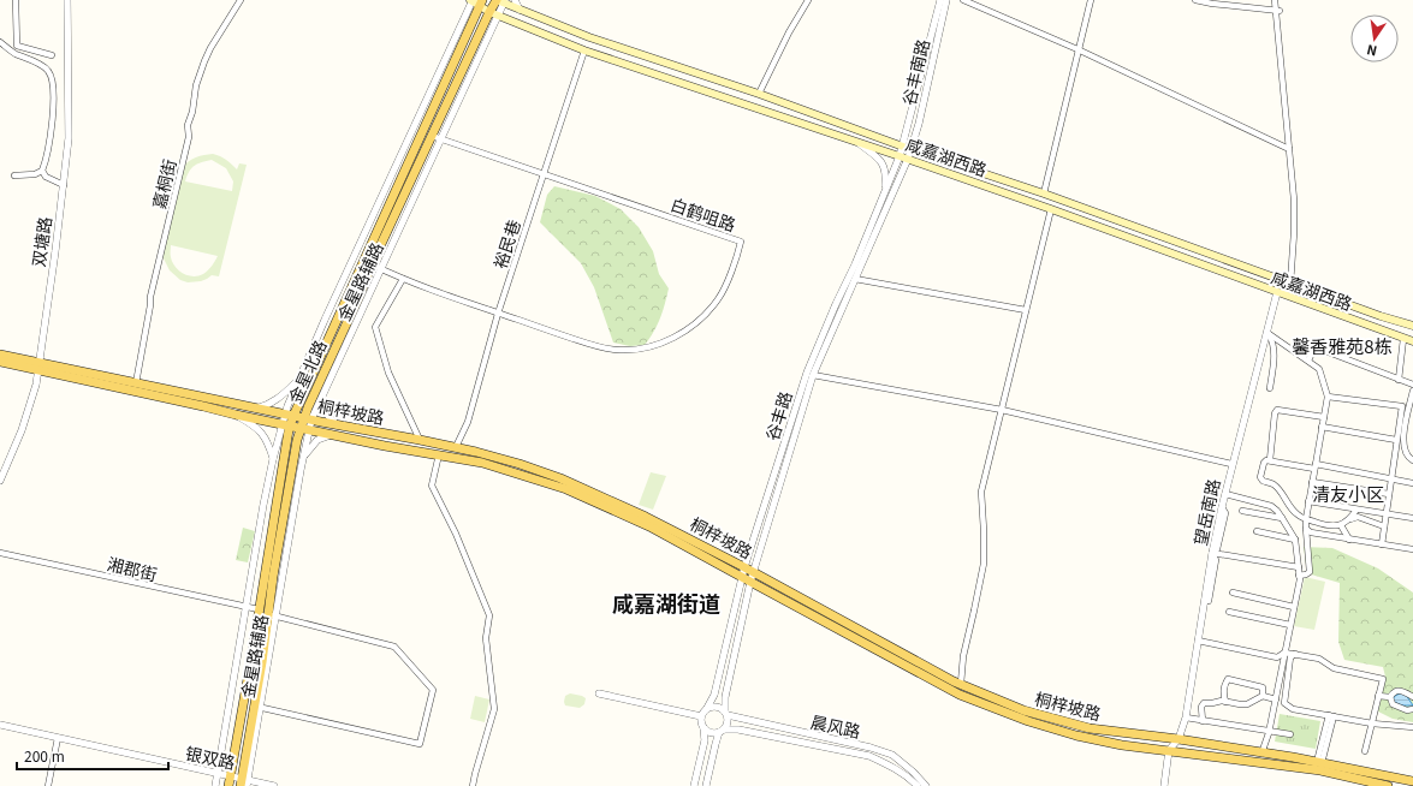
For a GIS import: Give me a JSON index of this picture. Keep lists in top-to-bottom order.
{
  "streets": {
    "main road": ["咸嘉湖西路", "金星北路", "桐梓坡路"],
    "street": [
      "谷丰南路",
      "嘉桐街",
      "白鹤咀路",
      "双塘路",
      "裕民巷",
      "金星路辅路",
      "谷丰路",
      "望岳南路",
      "湘郡街",
      "晨风路",
      "银双路"
    ]
  },
  "crossings": [
    ["谷丰南路", "咸嘉湖西路"],
    ["谷丰南路", "谷丰路"],
    ["咸嘉湖西路", "裕民巷"],
    ["咸嘉湖西路", "金星路辅路"],
    ["咸嘉湖西路", "金星北路"],
    ["咸嘉湖西路", "谷丰路"],
    ["咸嘉湖西路", "望岳南路"],
    ["嘉桐街", "桐梓坡路"],
    ["白鹤咀路", "裕民巷"],
    ["白鹤咀路", "金星路辅路"],
    ["白鹤咀路", "金星北路"],
    ["双塘路", "桐梓坡路"],
    ["裕民巷", "桐梓坡路"],
    ["金星路辅路", "金星北路"],
    ["金星路辅路", "桐梓坡路"],
    ["金星路辅路", "银双路"],
    ["金星北路", "桐梓坡路"],
    ["金星北路", "湘郡街"],
    ["金星北路", "银双路"],
    ["桐梓坡路", "谷丰路"],
    ["桐梓坡路", "望岳南路"],
    ["谷丰路", "晨风路"]
  ],
  "districts": ["馨香雅苑8栋", "清友小区", "咸嘉湖街道"],
  "scale_bar": "200 m",
  "north": "bottom"
}
